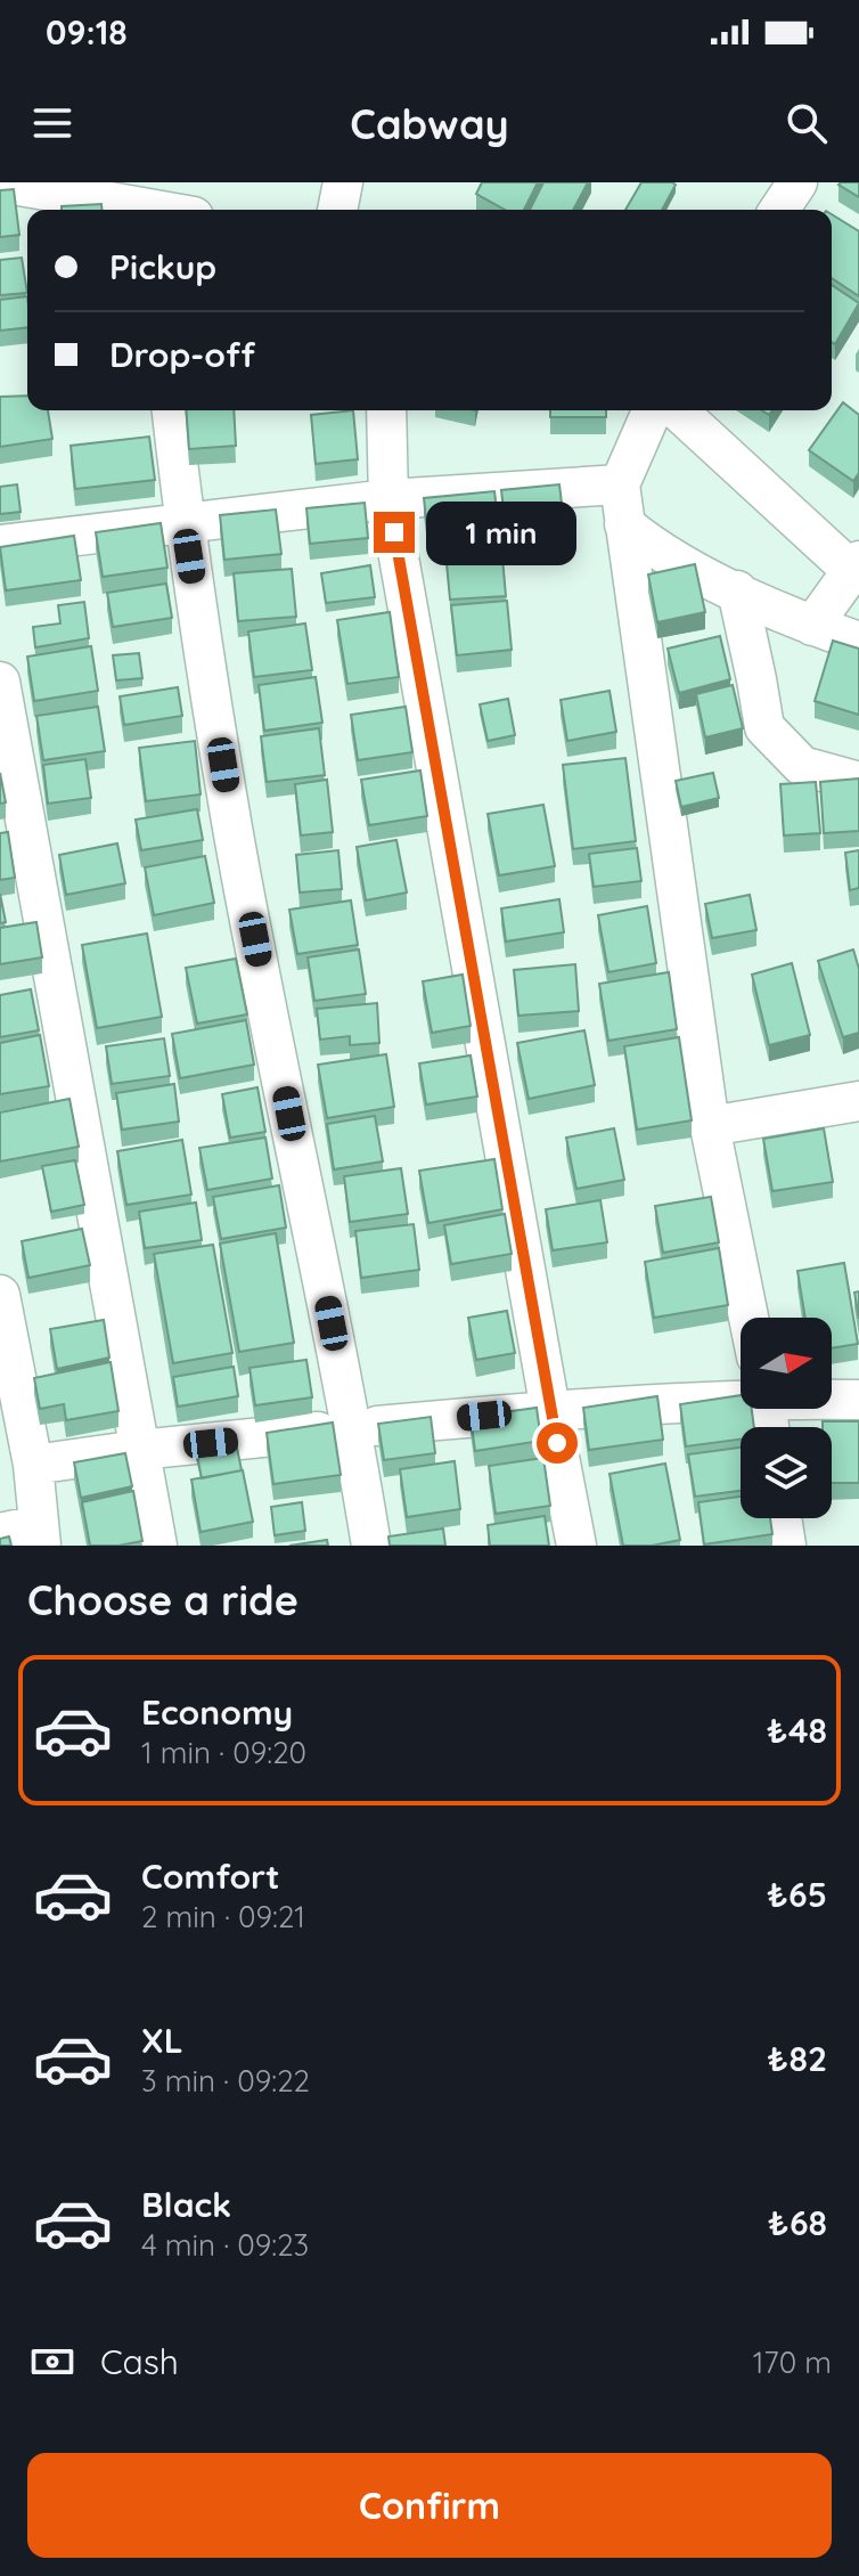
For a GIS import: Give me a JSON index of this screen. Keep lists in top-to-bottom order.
{
  "north": "right",
  "page": {
    "status": "09:18",
    "header": "Cabway",
    "banner": ["Pickup", "Drop-off"],
    "bubble": "1 min",
    "heading": "Choose a ride",
    "list": [
      {
        "name": "Economy",
        "note": "1 min · 09:20",
        "value": "₺48"
      },
      {
        "name": "Comfort",
        "note": "2 min · 09:21",
        "value": "₺65"
      },
      {
        "name": "XL",
        "note": "3 min · 09:22",
        "value": "₺82"
      },
      {
        "name": "Black",
        "note": "4 min · 09:23",
        "value": "₺68"
      }
    ],
    "pay": ["Cash", "170 m"],
    "buttons": "Confirm"
  }
}
